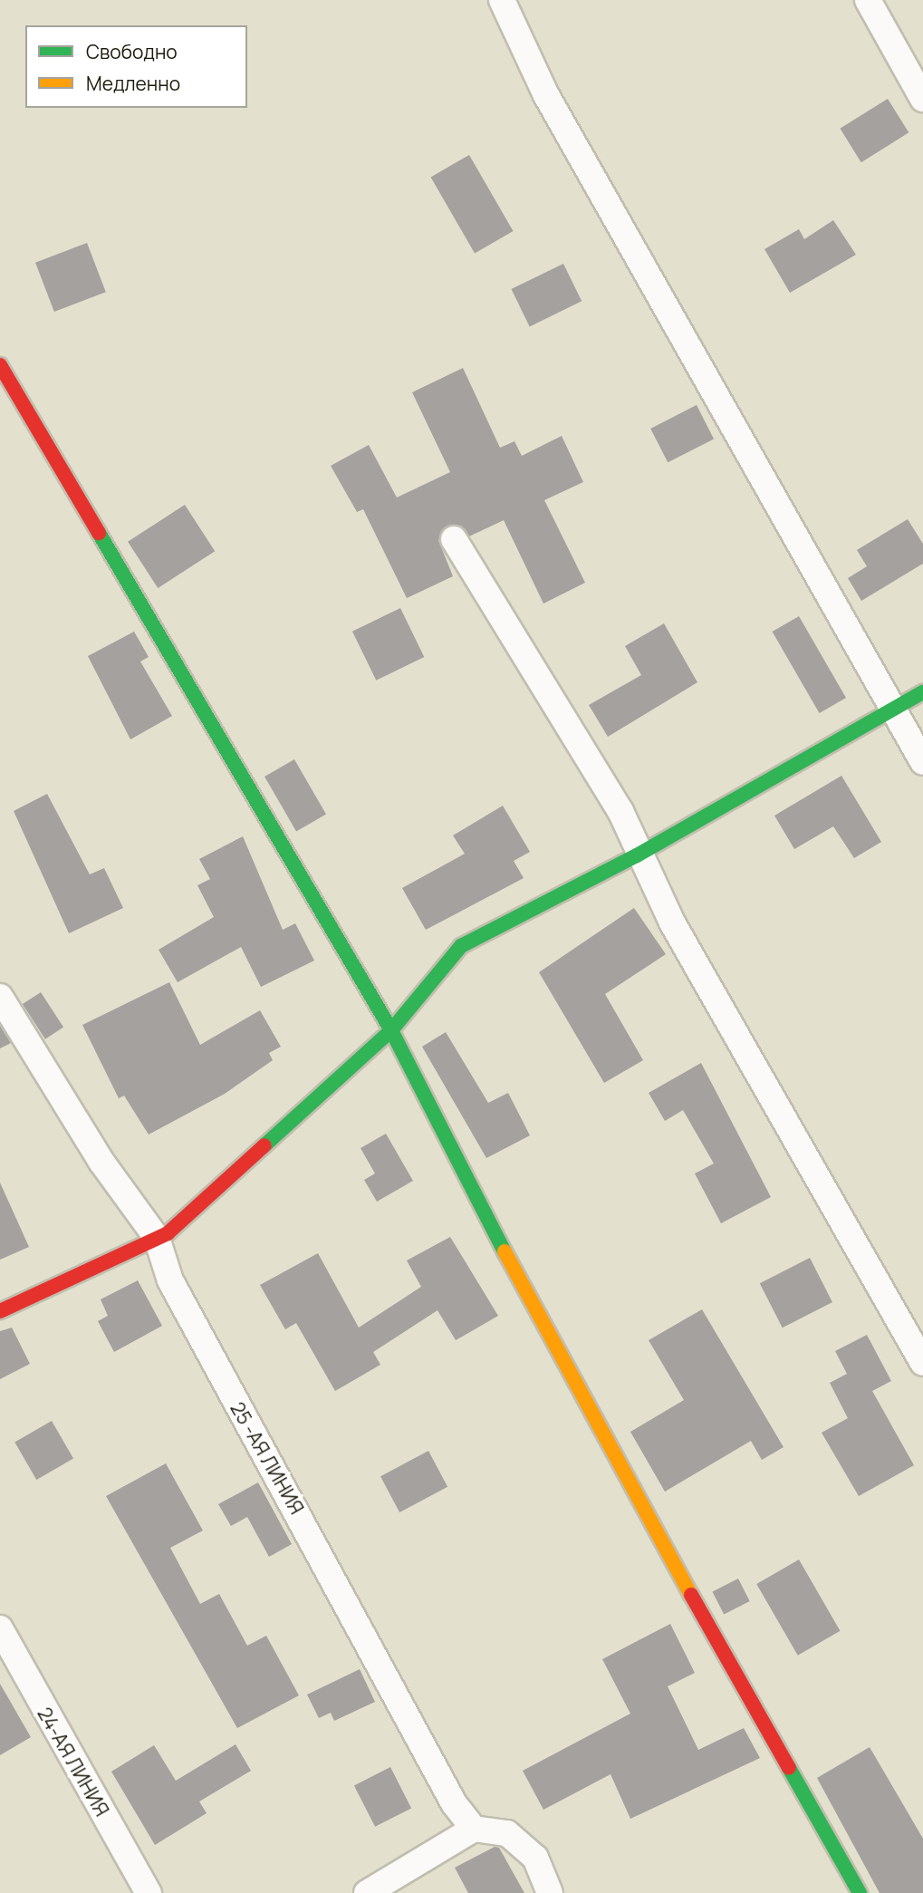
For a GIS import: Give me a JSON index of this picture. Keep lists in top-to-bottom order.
{
  "streets": {
    "street": ["25 -АЯ ЛИНИЯ", "24-АЯ ЛИНИЯ"]
  },
  "legend": ["Свободно", "Медленно"]
}
